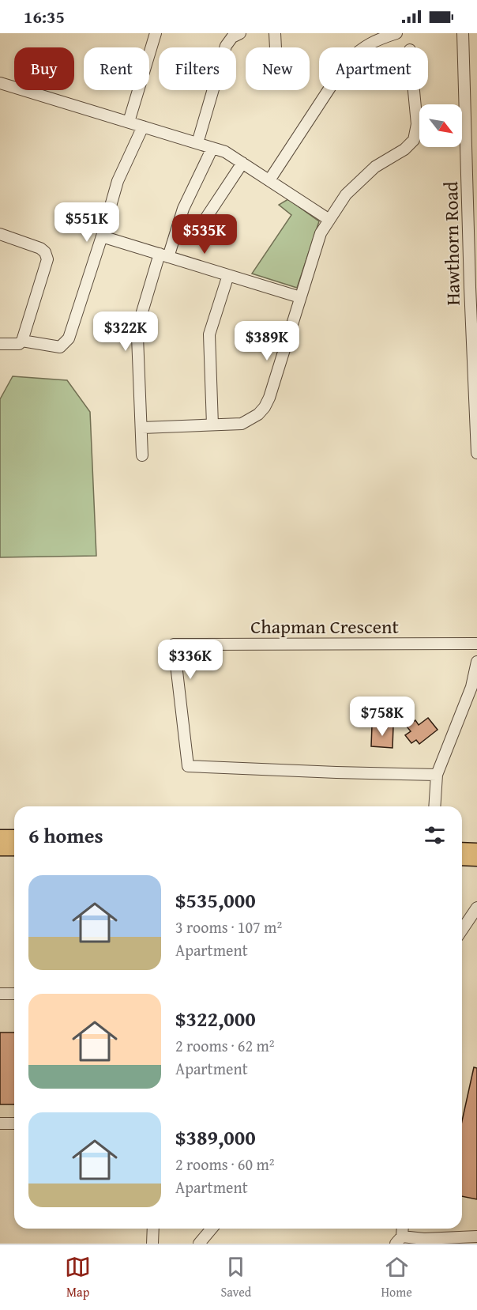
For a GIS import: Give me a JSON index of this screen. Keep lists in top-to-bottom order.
{
  "streets": {
    "street": ["Hawthorn Road", "Chapman Crescent"]
  },
  "north": "bottom right",
  "page": {
    "status": "16:35",
    "chip": [
      "Buy",
      "Rent",
      "Filters",
      "New",
      "Apartment"
    ],
    "price": [
      "$551K",
      "$535K",
      "$322K",
      "$389K",
      "$336K",
      "$758K"
    ],
    "heading": "6 homes",
    "list": [
      {
        "name": "$535,000",
        "note": "3 rooms · 107 m² · Apartment"
      },
      {
        "name": "$322,000",
        "note": "2 rooms · 62 m² · Apartment"
      },
      {
        "name": "$389,000",
        "note": "2 rooms · 60 m² · Apartment"
      }
    ],
    "tabs": ["Map", "Saved", "Home"]
  }
}
